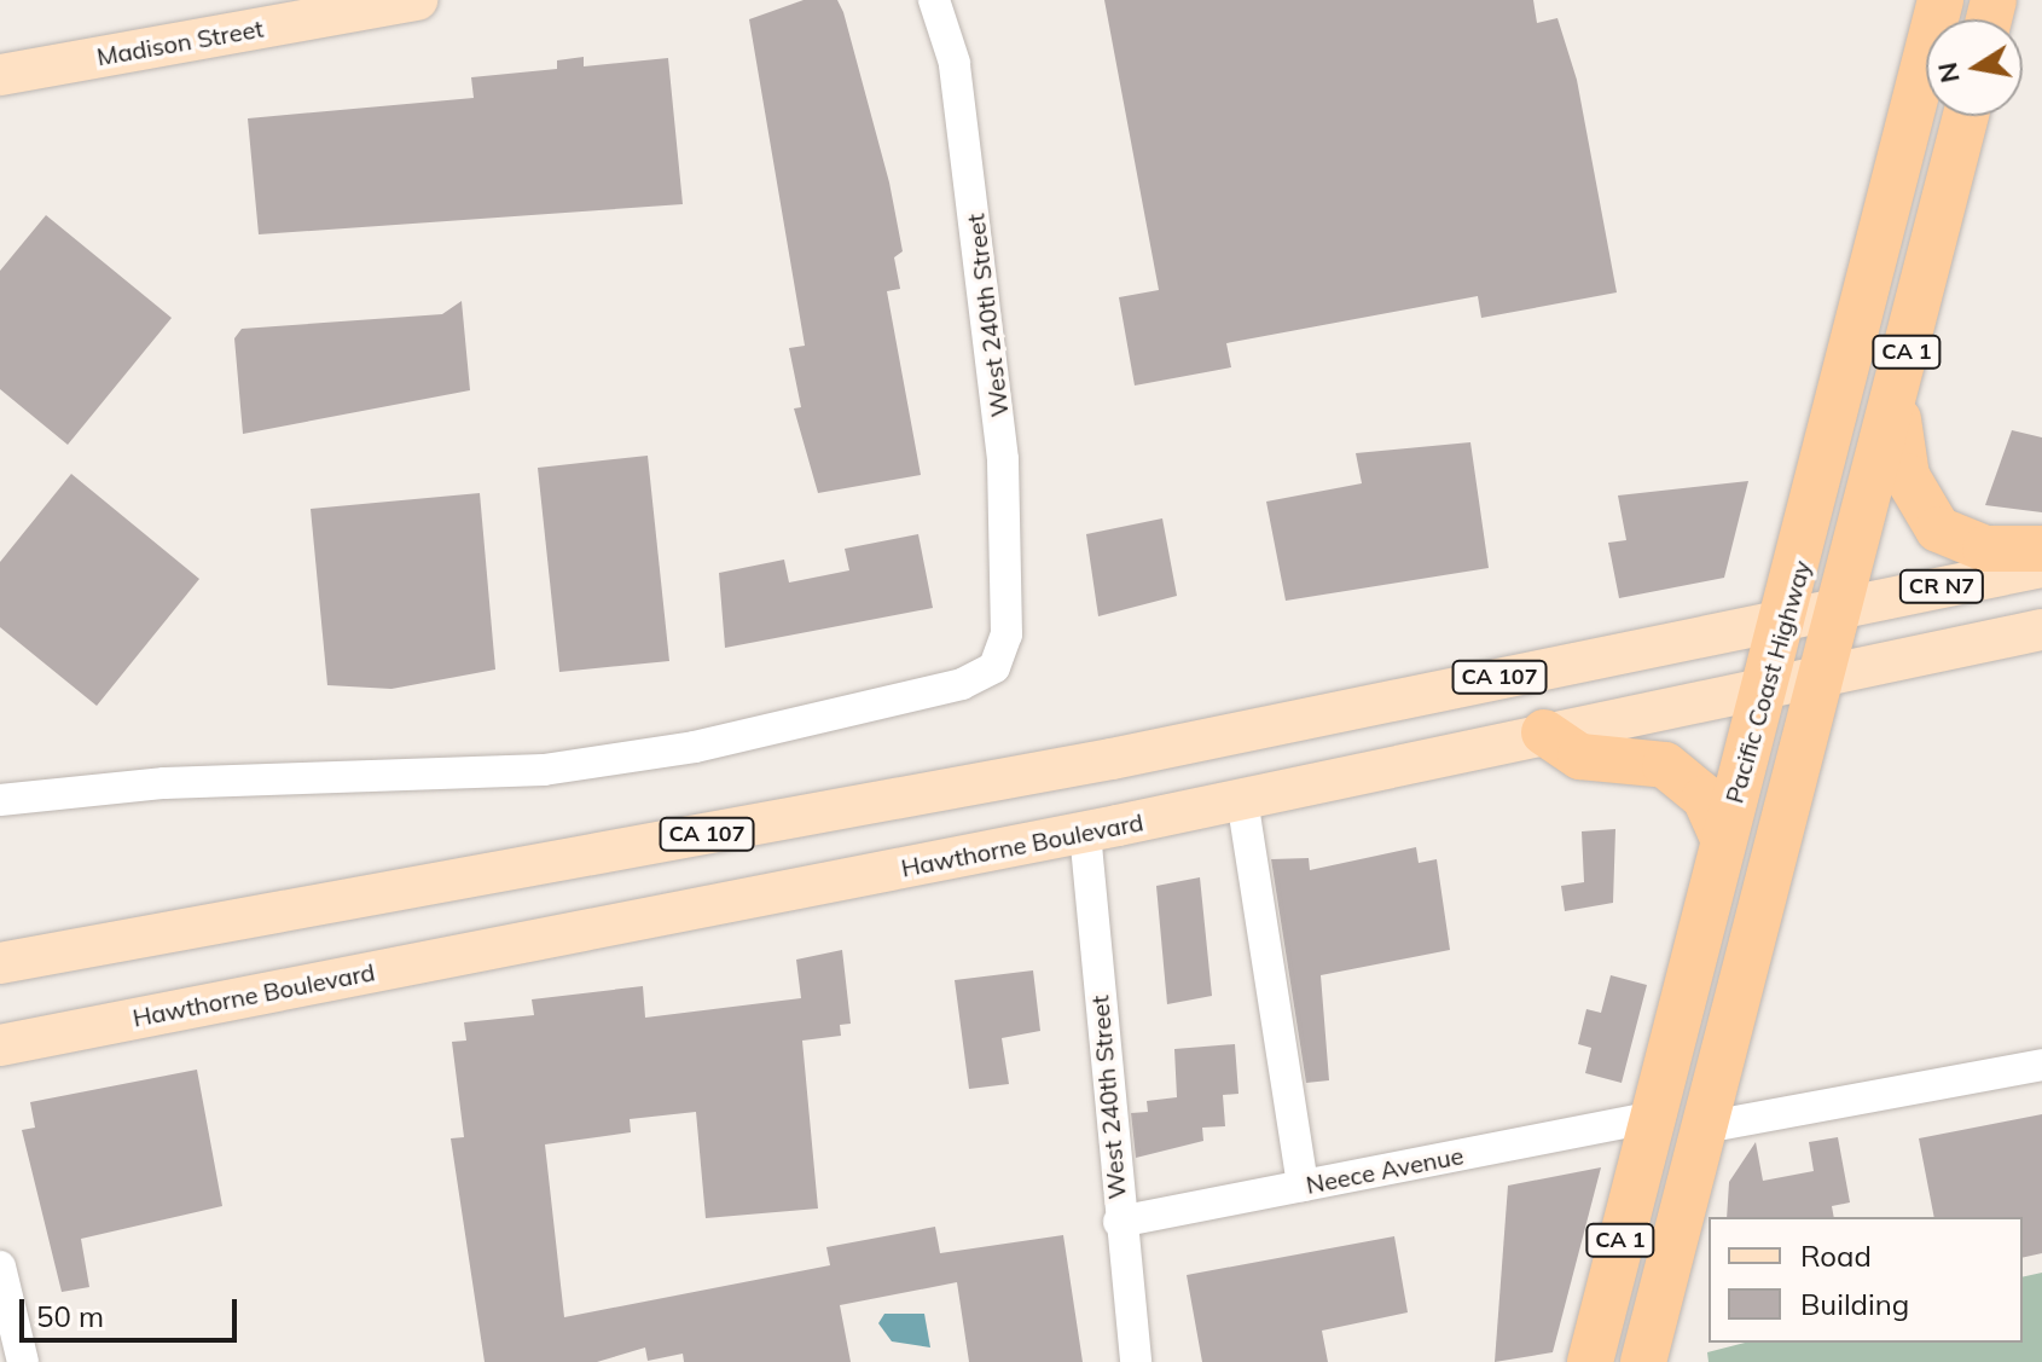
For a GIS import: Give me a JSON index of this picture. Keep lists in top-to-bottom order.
{
  "streets": {
    "highway": ["CA 1", "Pacific Coast Highway"],
    "main road": [
      "Madison Street",
      "CR N7",
      "CA 107",
      "Hawthorne Boulevard"
    ],
    "street": ["West 240th Street", "Neece Avenue"]
  },
  "crossings": [
    ["West 240th Street", "Hawthorne Boulevard"],
    ["West 240th Street", "Neece Avenue"],
    ["CR N7", "CA 107"],
    ["CR N7", "Pacific Coast Highway"],
    ["CA 107", "Pacific Coast Highway"],
    ["Pacific Coast Highway", "Hawthorne Boulevard"],
    ["Pacific Coast Highway", "Neece Avenue"]
  ],
  "legend": ["Road", "Building"],
  "scale_bar": "50 m",
  "north": "left"
}
